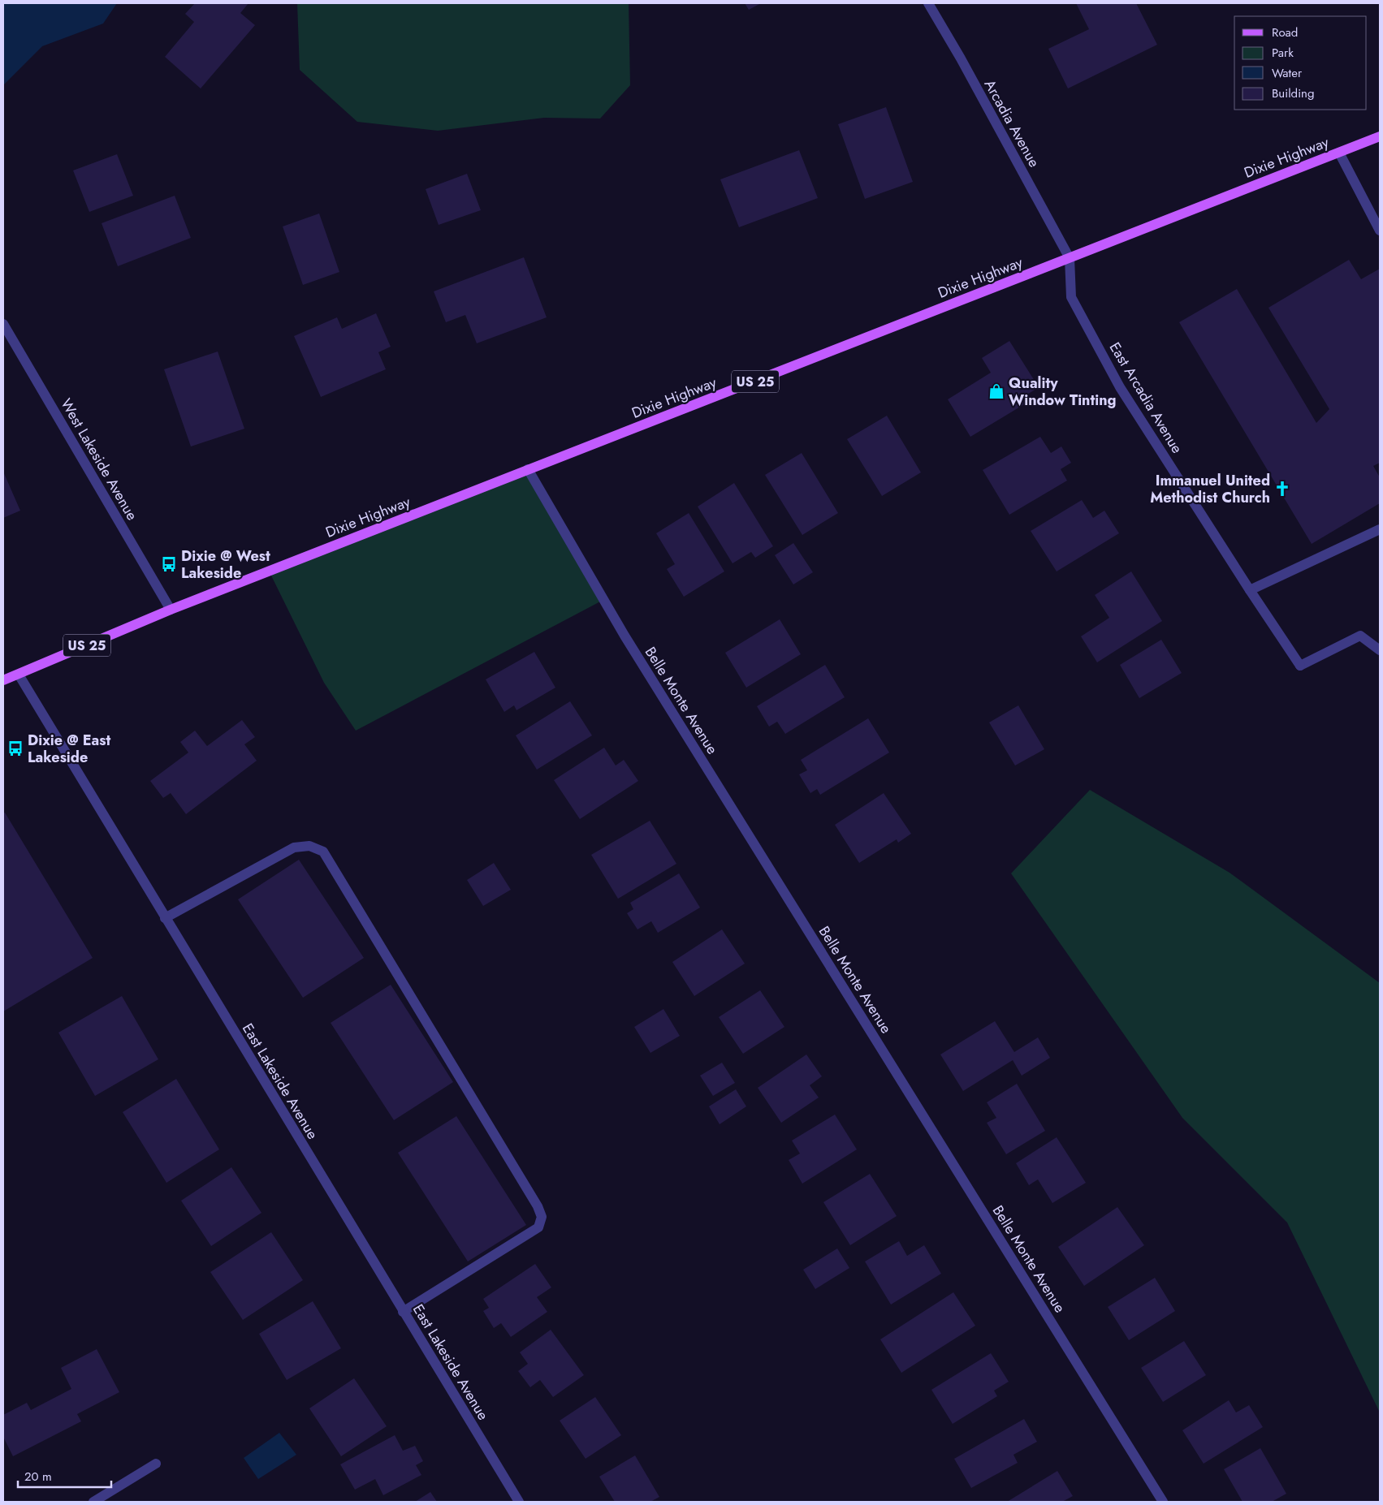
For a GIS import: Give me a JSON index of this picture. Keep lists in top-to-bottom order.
{
  "streets": {
    "main road": ["Dixie Highway", "US 25"],
    "street": [
      "Arcadia Avenue",
      "East Arcadia Avenue",
      "West Lakeside Avenue",
      "Belle Monte Avenue",
      "East Lakeside Avenue"
    ]
  },
  "crossings": [
    ["Arcadia Avenue", "Dixie Highway"],
    ["Arcadia Avenue", "East Arcadia Avenue"],
    ["Dixie Highway", "East Arcadia Avenue"],
    ["Dixie Highway", "West Lakeside Avenue"],
    ["Dixie Highway", "Belle Monte Avenue"],
    ["Dixie Highway", "East Lakeside Avenue"]
  ],
  "places": {
    "shop": ["Quality Window Tinting"],
    "church": ["Immanuel United Methodist Church"],
    "bus stop": ["Dixie @ West Lakeside", "Dixie @ East Lakeside"]
  },
  "legend": [
    "Road",
    "Park",
    "Water",
    "Building"
  ],
  "scale_bar": "20 m"
}
